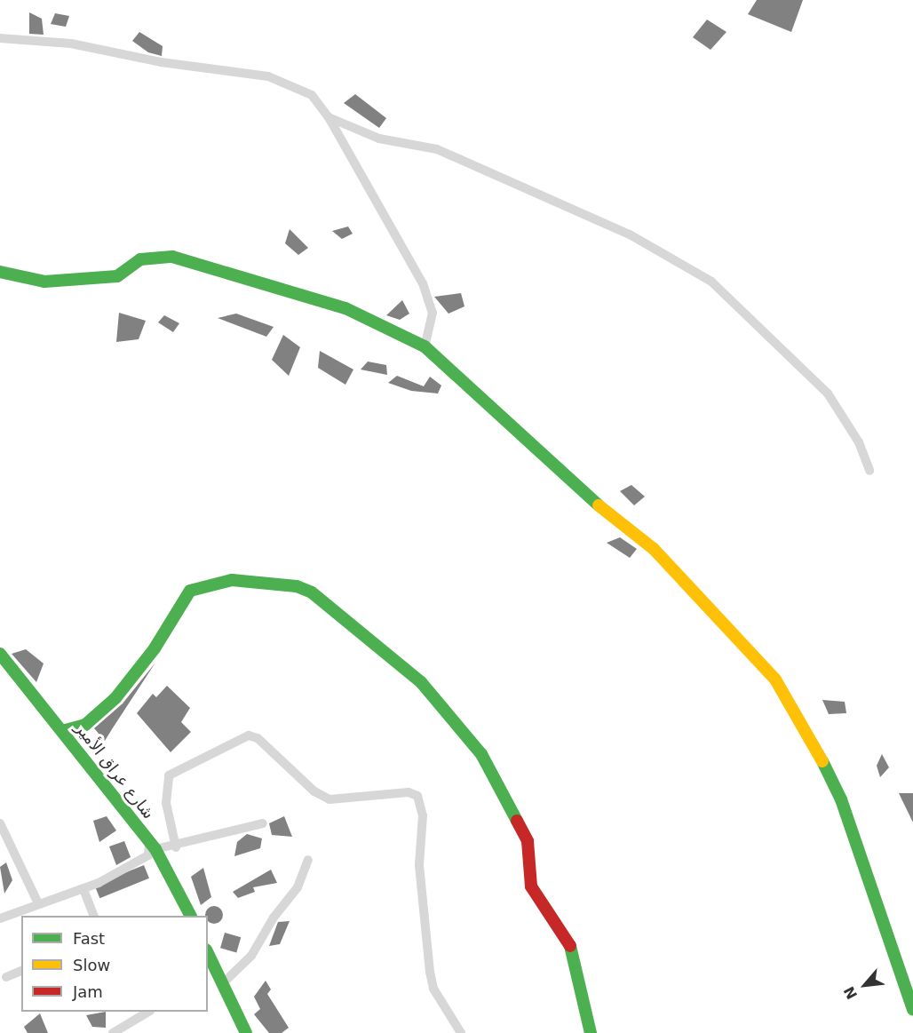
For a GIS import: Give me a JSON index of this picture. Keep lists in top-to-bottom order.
{
  "streets": {
    "street": ["شارع عراق الأمير"]
  },
  "legend": ["Fast", "Slow", "Jam"],
  "north": "bottom left"
}
